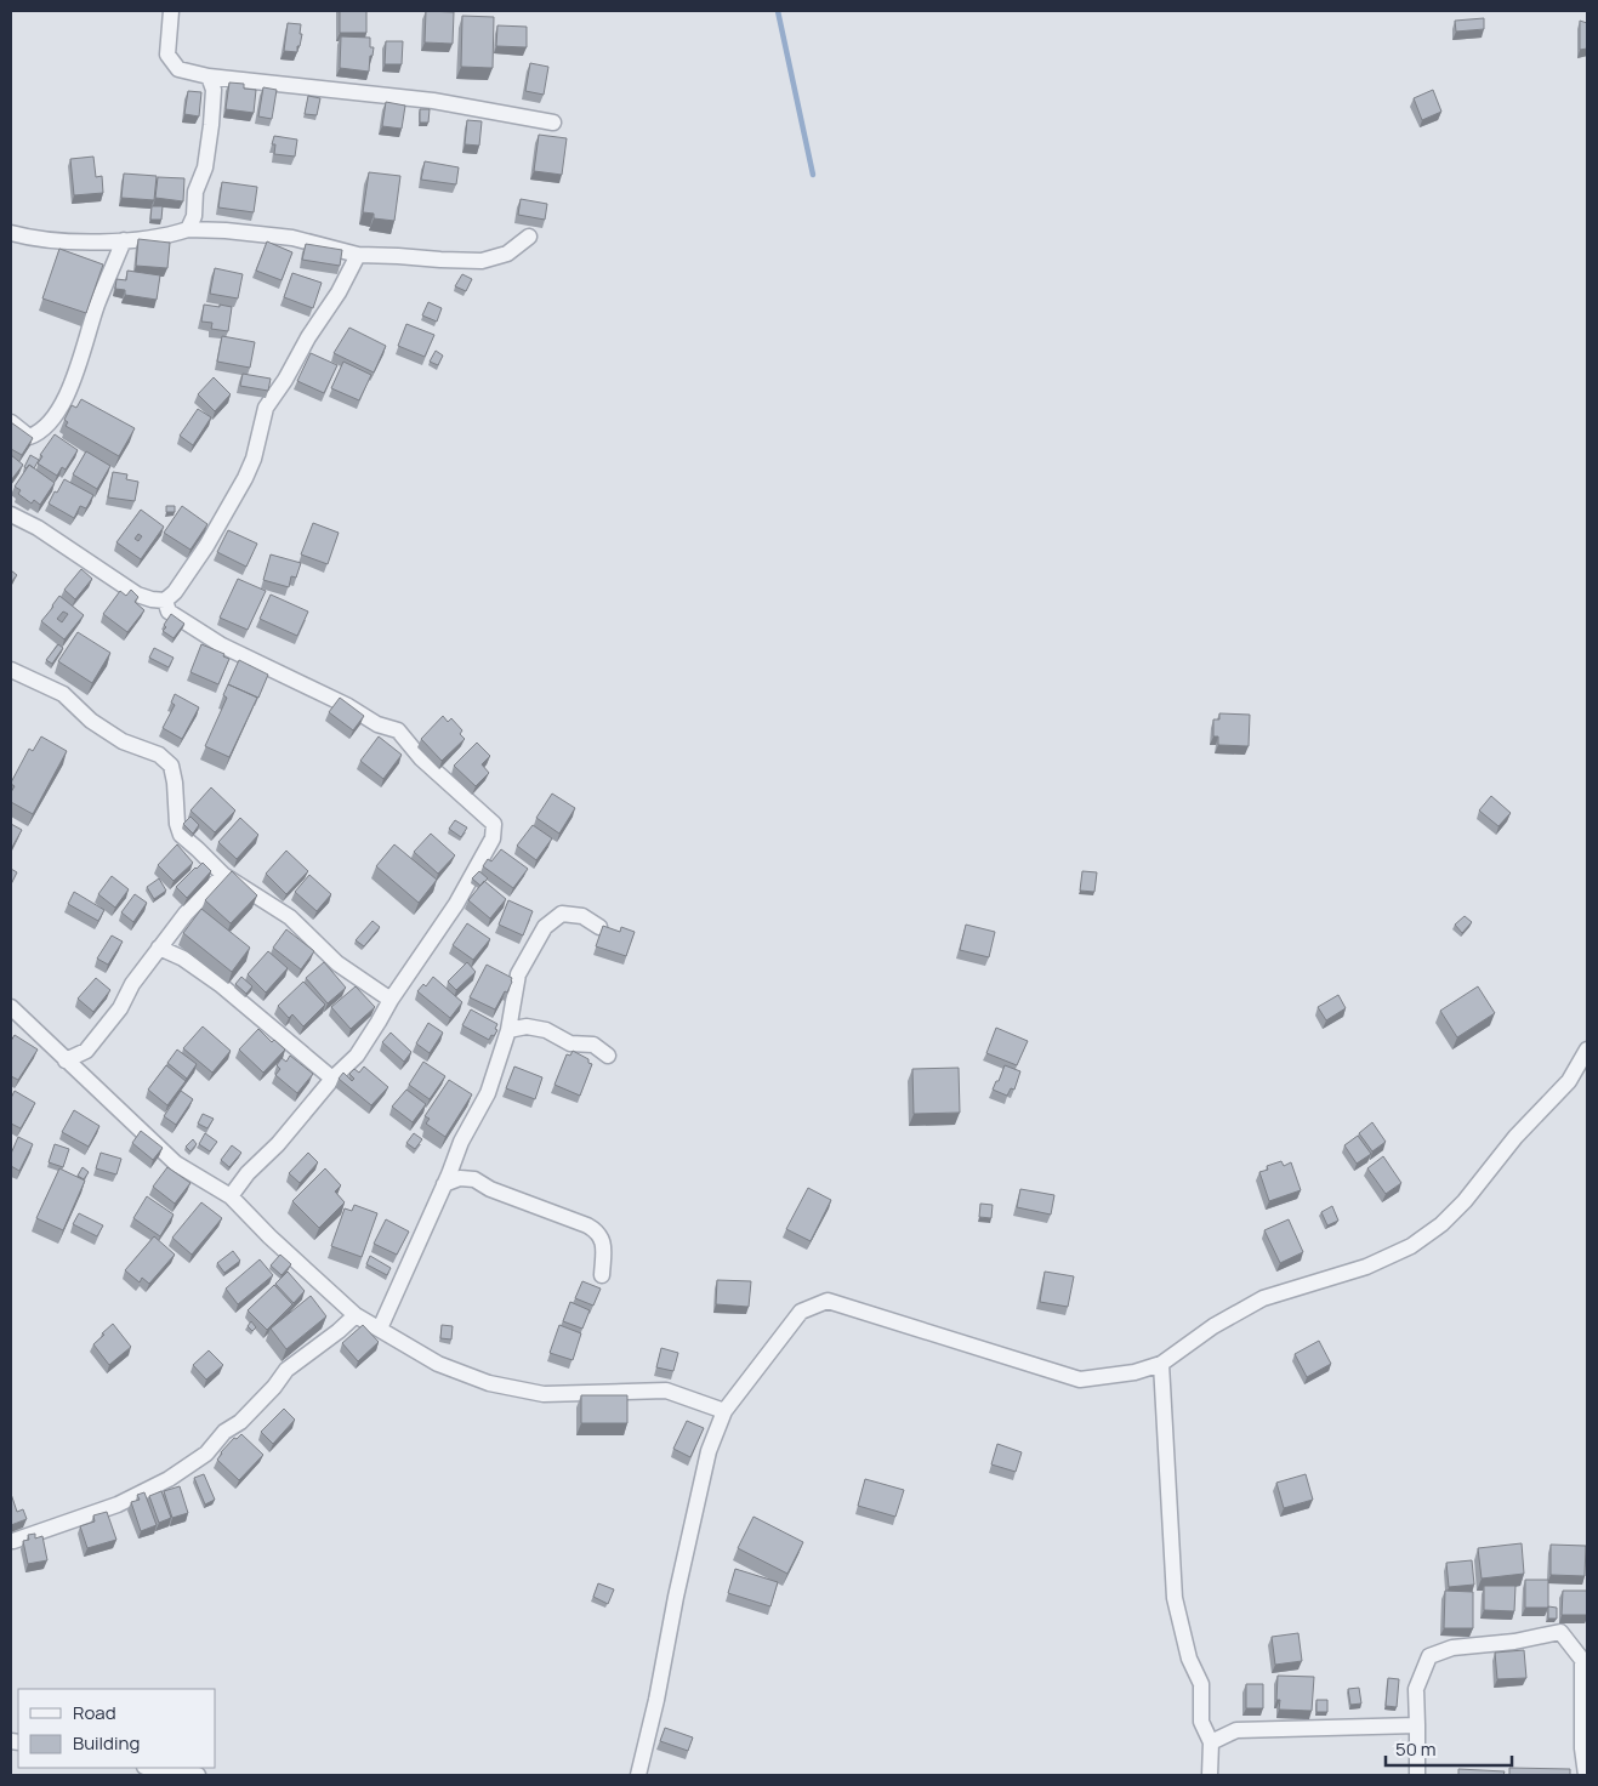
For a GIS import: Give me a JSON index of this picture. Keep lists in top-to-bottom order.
{
  "legend": ["Road", "Building"],
  "scale_bar": "50 m"
}
